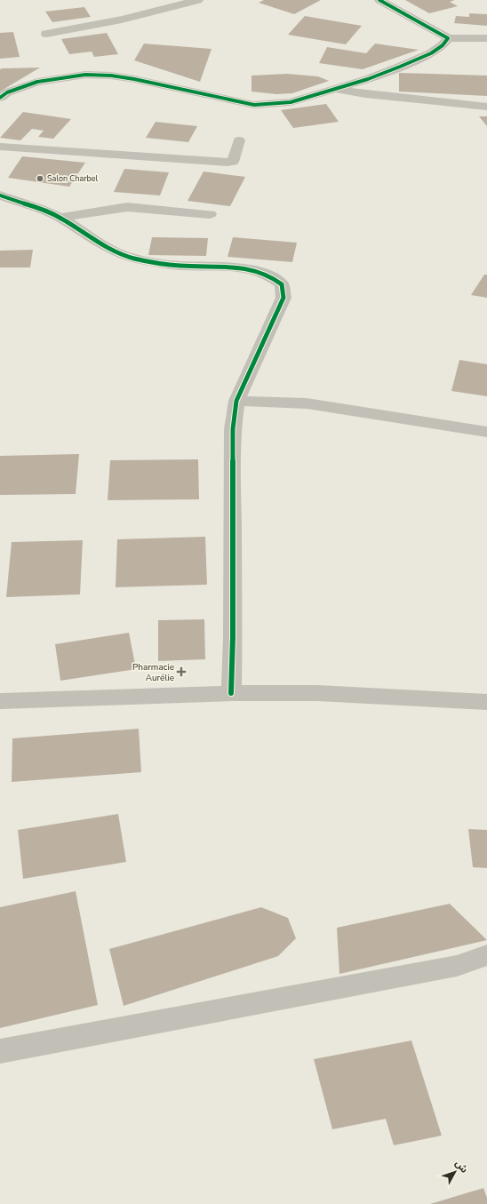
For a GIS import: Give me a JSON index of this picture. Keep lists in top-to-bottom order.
{
  "places": {
    "other": ["Salon Charbel"],
    "health": ["Pharmacie Aurélie"]
  },
  "north": "top right"
}
